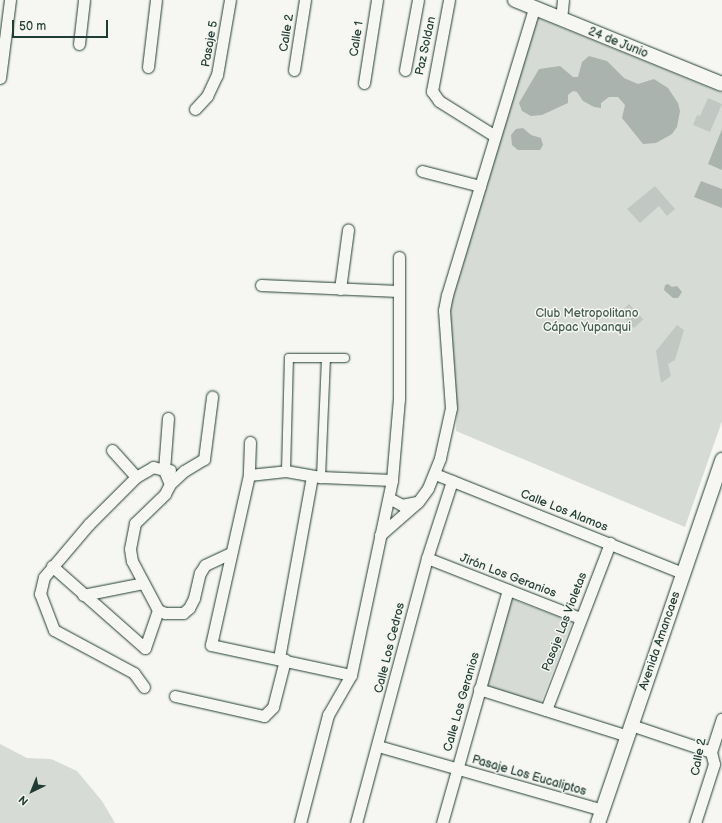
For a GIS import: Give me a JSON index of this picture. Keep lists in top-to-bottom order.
{
  "streets": {
    "street": [
      "Calle 2",
      "Calle 1",
      "24 de Junio",
      "Pasaje 5",
      "Paz Soldan",
      "Calle Los Alamos",
      "Jirón Los Geranios",
      "Pasaje Las Violetas",
      "Avenida Amancaes",
      "Calle Los Cedros",
      "Calle Los Geranios",
      "Pasaje Los Eucaliptos"
    ]
  },
  "crossings": [
    ["Calle Los Alamos", "Pasaje Las Violetas"],
    ["Calle Los Alamos", "Avenida Amancaes"],
    ["Calle Los Alamos", "Calle Los Cedros"],
    ["Jirón Los Geranios", "Pasaje Las Violetas"],
    ["Jirón Los Geranios", "Calle Los Cedros"],
    ["Jirón Los Geranios", "Calle Los Geranios"],
    ["Avenida Amancaes", "Pasaje Los Eucaliptos"],
    ["Calle Los Cedros", "Pasaje Los Eucaliptos"],
    ["Calle Los Geranios", "Pasaje Los Eucaliptos"]
  ],
  "parks": ["Club Metropolitano Cápac Yupanqui"],
  "scale_bar": "50 m",
  "north": "bottom left"
}
